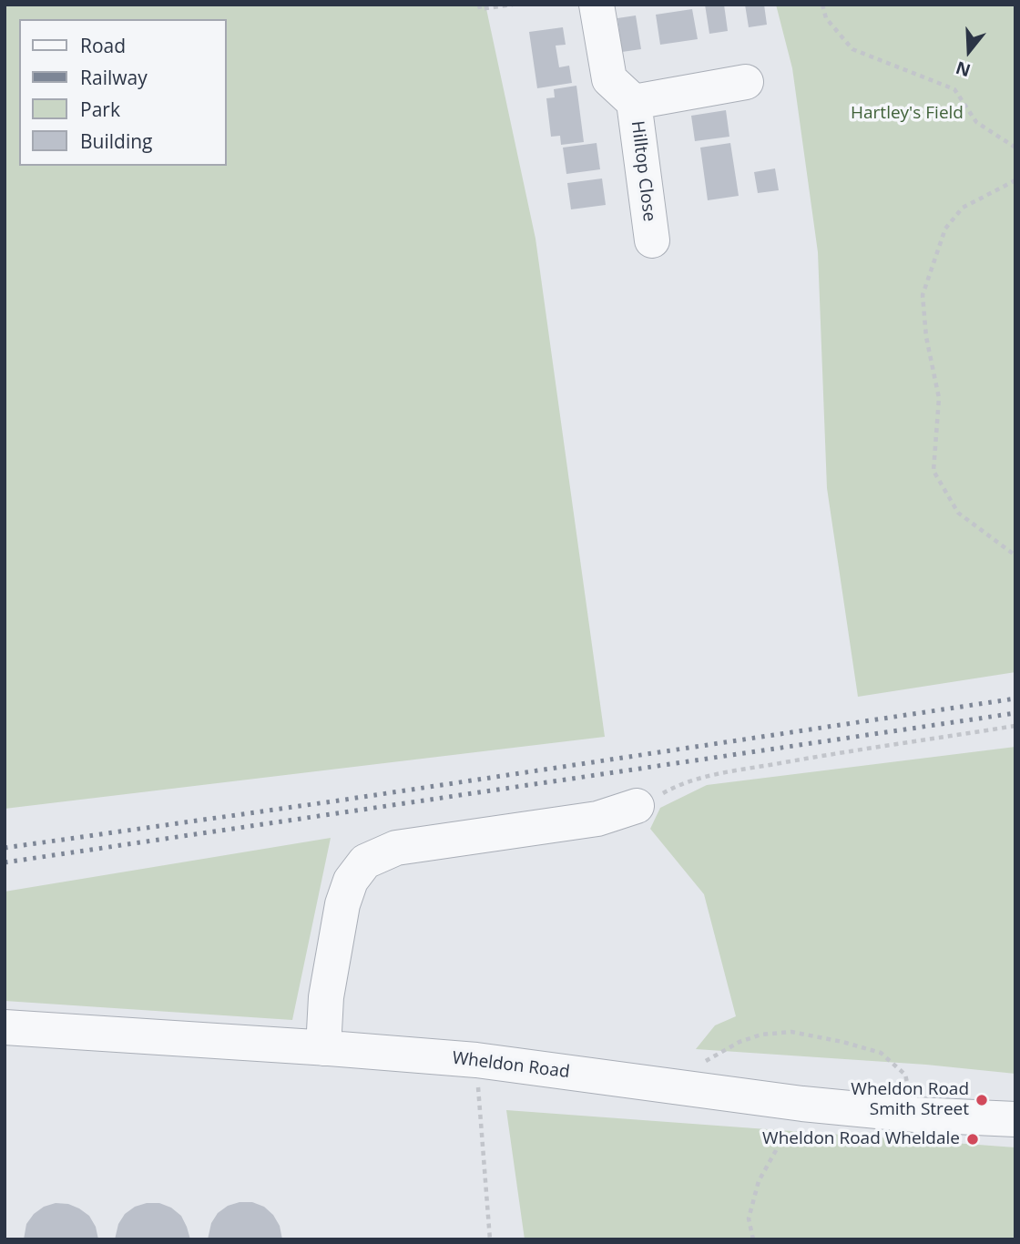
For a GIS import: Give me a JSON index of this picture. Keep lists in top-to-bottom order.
{
  "streets": {
    "street": ["Hilltop Close", "Wheldon Road"]
  },
  "parks": ["Hartley's Field"],
  "places": ["Wheldon Road Smith Street", "Wheldon Road Wheldale"],
  "legend": [
    "Road",
    "Railway",
    "Park",
    "Building"
  ],
  "north": "bottom"
}
